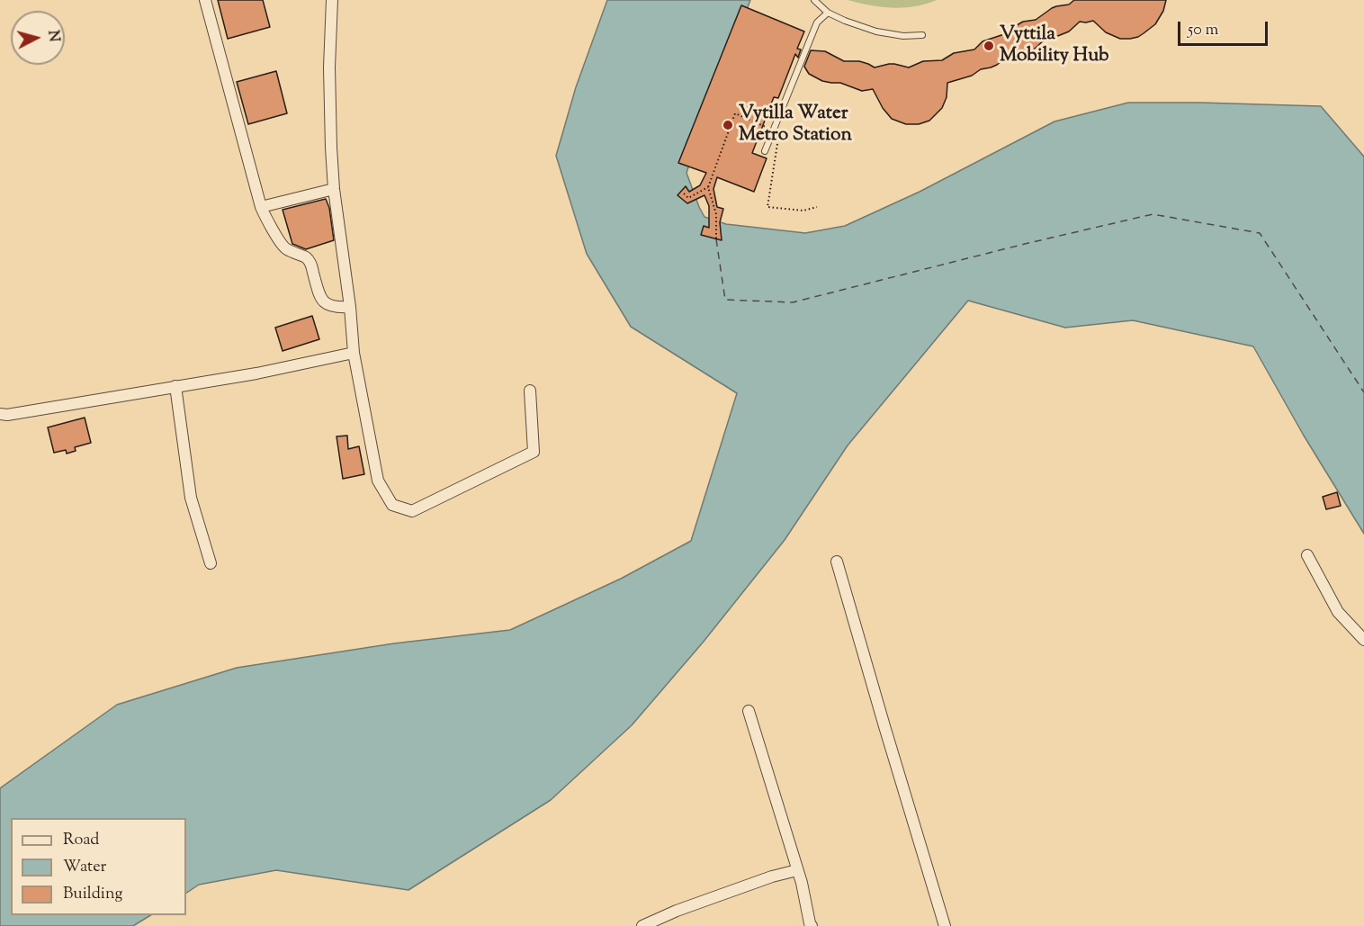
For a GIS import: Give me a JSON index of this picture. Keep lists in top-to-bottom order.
{
  "places": ["Vyttila Mobility Hub", "Vytilla Water Metro Station"],
  "legend": ["Road", "Water", "Building"],
  "scale_bar": "50 m",
  "north": "right"
}
